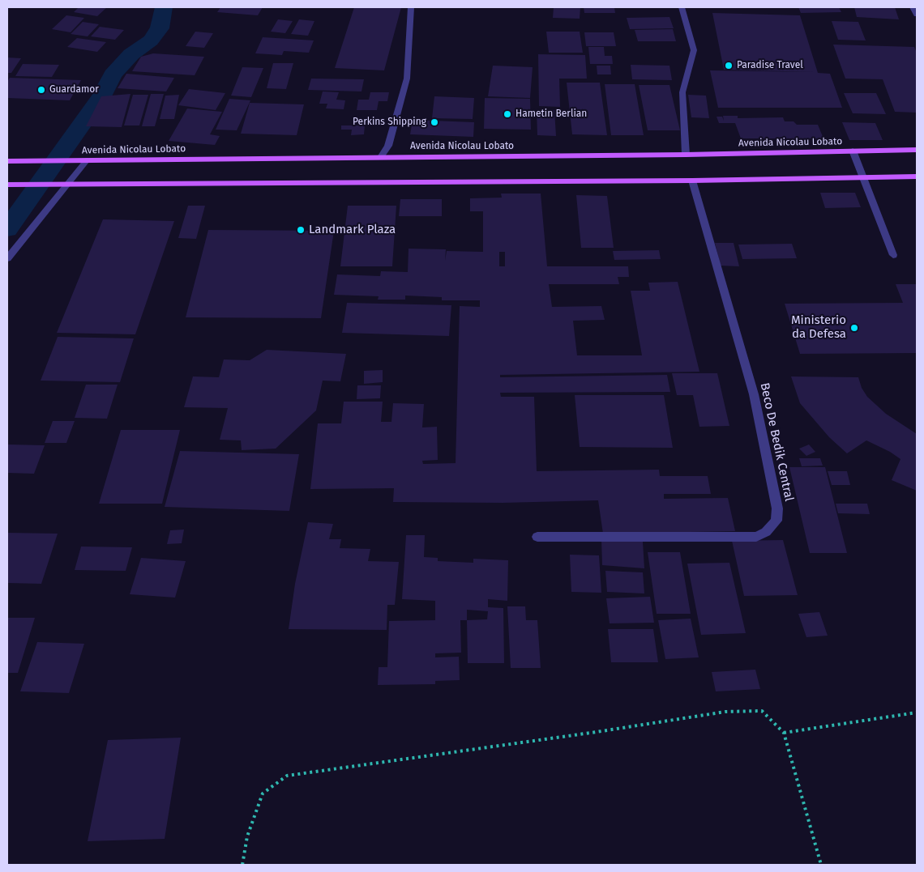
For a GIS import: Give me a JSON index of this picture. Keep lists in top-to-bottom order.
{
  "streets": {
    "main road": ["Avenida Nicolau Lobato"],
    "street": ["Beco De Bedik Central"]
  },
  "places": [
    "Paradise Travel",
    "Guardamor",
    "Hametin Berlian",
    "Perkins Shipping",
    "Landmark Plaza",
    "Ministerio da Defesa"
  ]
}
